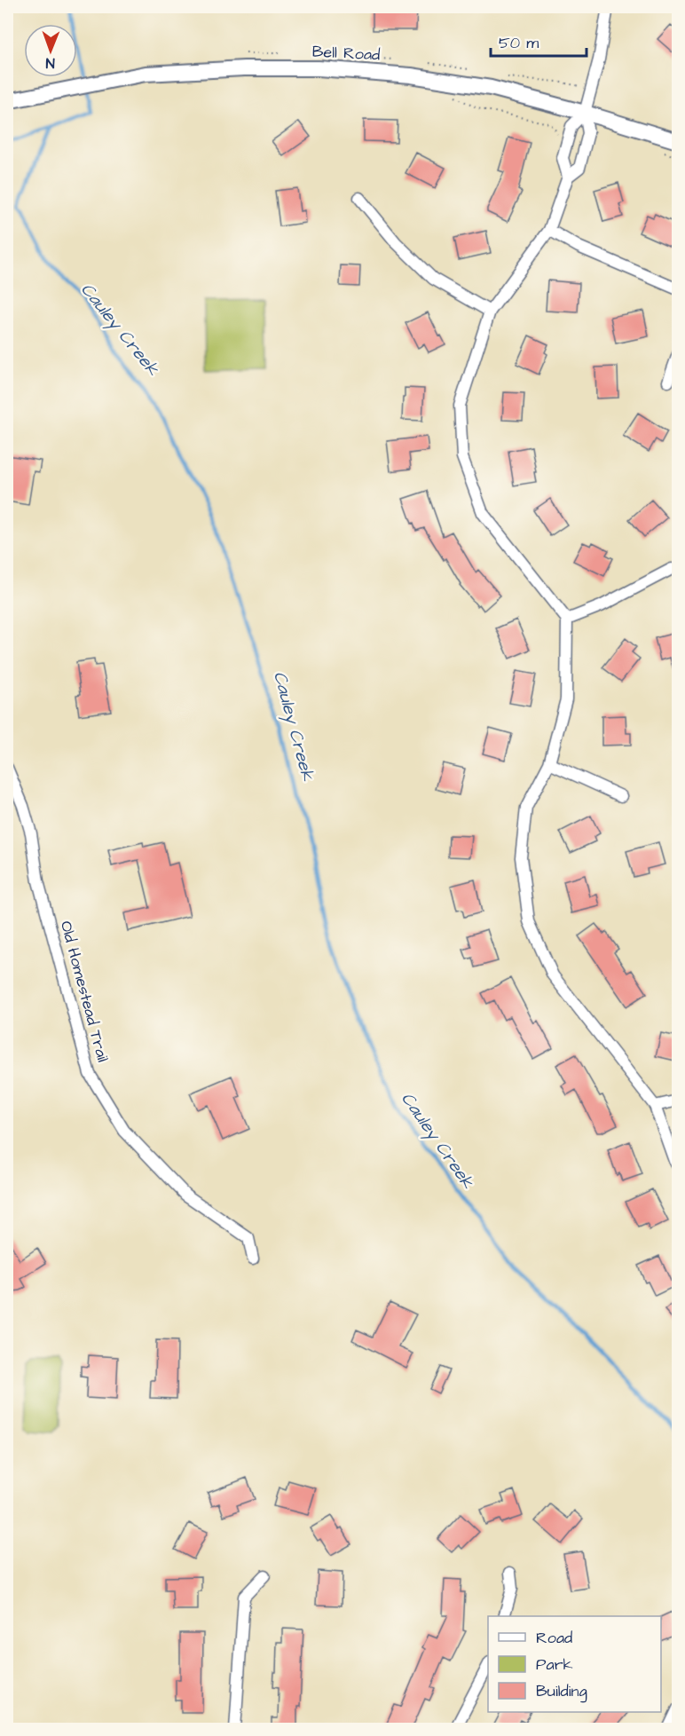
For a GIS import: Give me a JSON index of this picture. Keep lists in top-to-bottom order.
{
  "streets": {
    "street": ["Bell Road", "Old Homestead Trail"]
  },
  "water": ["Cauley Creek"],
  "legend": ["Road", "Park", "Building"],
  "scale_bar": "50 m",
  "north": "bottom"
}
